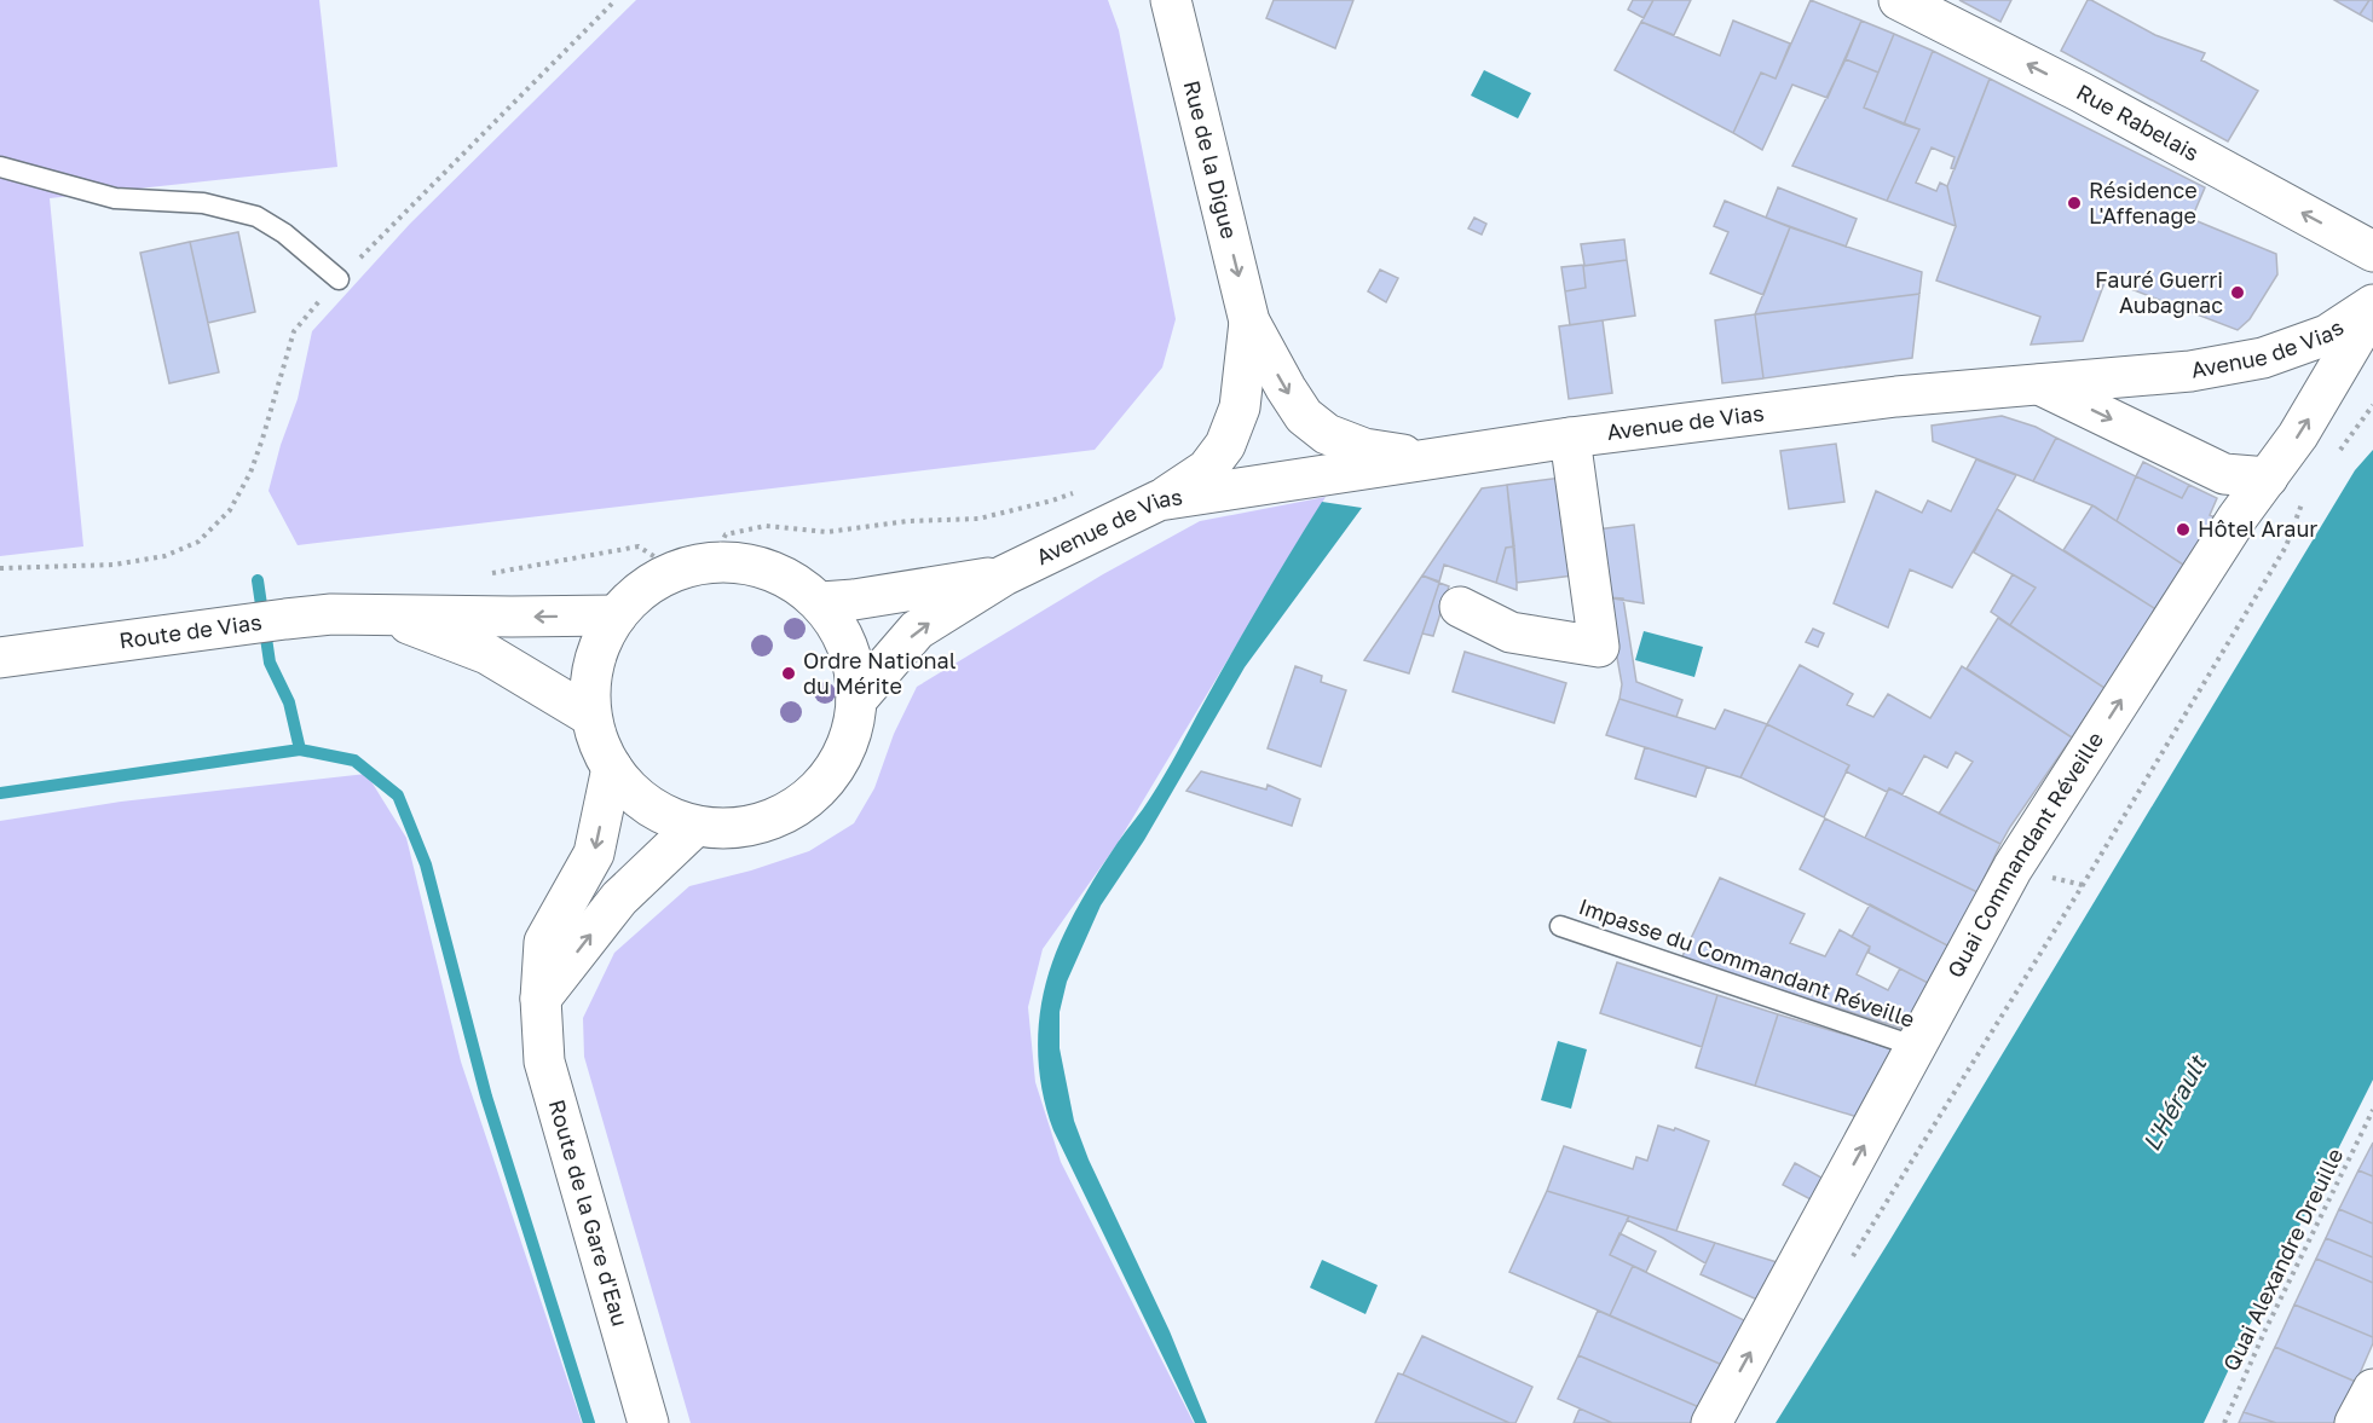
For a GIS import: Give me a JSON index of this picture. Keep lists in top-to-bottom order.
{
  "streets": {
    "main road": [
      "Rue Rabelais",
      "Rue de la Digue",
      "Avenue de Vias",
      "Route de Vias",
      "Quai Commandant Réveille",
      "Route de la Gare d'Eau"
    ],
    "lane": ["Impasse du Commandant Réveille"],
    "path": ["Quai Alexandre Dreuille"]
  },
  "crossings": [
    ["Rue de la Digue", "Avenue de Vias"],
    ["Avenue de Vias", "Quai Commandant Réveille"],
    ["Quai Commandant Réveille", "Impasse du Commandant Réveille"]
  ],
  "one_way": ["Rue de la Digue", "Quai Commandant Réveille"],
  "water": ["L'Hérault"],
  "places": [
    "Résidence L'Affenage",
    "Fauré Guerri Aubagnac",
    "Hôtel Araur",
    "Ordre National du Mérite"
  ]
}
